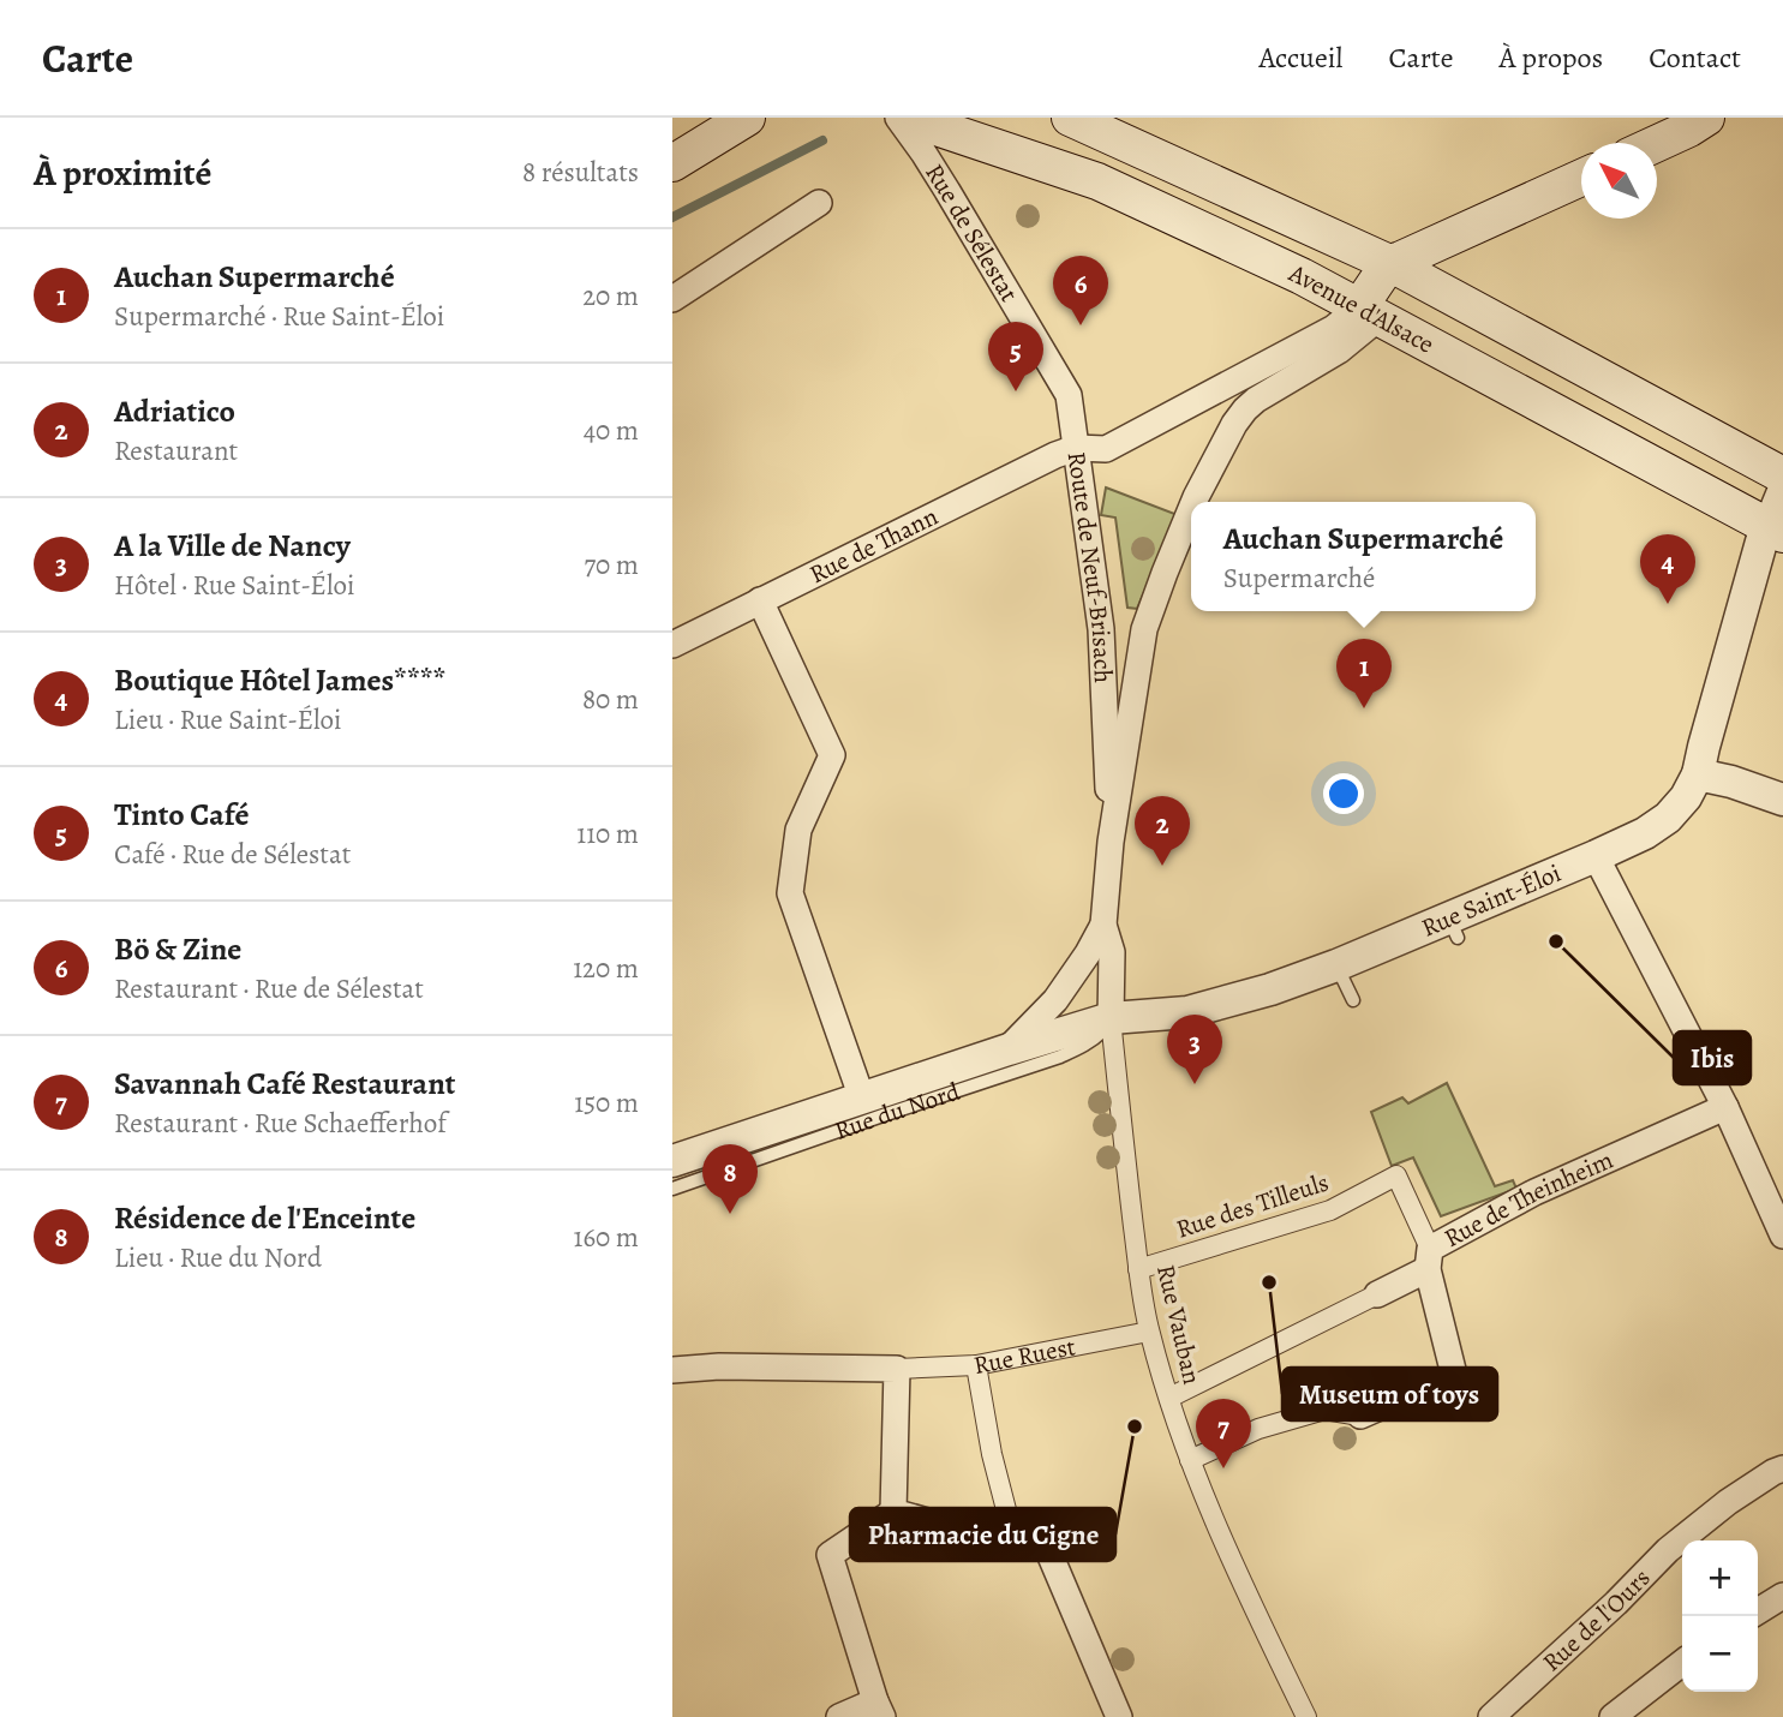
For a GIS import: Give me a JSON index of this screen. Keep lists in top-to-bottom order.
{
  "streets": {
    "main road": ["Avenue d'Alsace", "Route de Neuf-Brisach"],
    "street": [
      "Rue de Sélestat",
      "Rue de Thann",
      "Rue Saint-Éloi",
      "Rue du Nord",
      "Rue de Theinheim",
      "Rue des Tilleuls",
      "Rue Vauban",
      "Rue Ruest",
      "Rue de l'Ours"
    ]
  },
  "crossings": [
    ["Rue de Sélestat", "Avenue d'Alsace"],
    ["Rue de Sélestat", "Rue de Thann"],
    ["Rue de Sélestat", "Route de Neuf-Brisach"],
    ["Avenue d'Alsace", "Route de Neuf-Brisach"],
    ["Avenue d'Alsace", "Rue Saint-Éloi"],
    ["Rue de Thann", "Route de Neuf-Brisach"],
    ["Route de Neuf-Brisach", "Rue Saint-Éloi"],
    ["Route de Neuf-Brisach", "Rue du Nord"],
    ["Route de Neuf-Brisach", "Rue Vauban"],
    ["Rue Saint-Éloi", "Rue du Nord"],
    ["Rue Saint-Éloi", "Rue Vauban"],
    ["Rue du Nord", "Rue Vauban"],
    ["Rue de Theinheim", "Rue des Tilleuls"],
    ["Rue de Theinheim", "Rue Vauban"],
    ["Rue des Tilleuls", "Rue Vauban"],
    ["Rue Vauban", "Rue Ruest"]
  ],
  "places": ["Ibis", "Museum of toys", "Pharmacie du Cigne"],
  "north": "top left",
  "page": {
    "header": "Carte",
    "nav": [
      "Accueil",
      "Carte",
      "À propos",
      "Contact"
    ],
    "heading": ["À proximité", "8 résultats"],
    "list": [
      {
        "mark": "1",
        "name": "Auchan Supermarché",
        "note": "Supermarché · Rue Saint-Éloi",
        "value": "20 m"
      },
      {
        "mark": "2",
        "name": "Adriatico",
        "note": "Restaurant",
        "value": "40 m"
      },
      {
        "mark": "3",
        "name": "A la Ville de Nancy",
        "note": "Hôtel · Rue Saint-Éloi",
        "value": "70 m"
      },
      {
        "mark": "4",
        "name": "Boutique Hôtel James****",
        "note": "Lieu · Rue Saint-Éloi",
        "value": "80 m"
      },
      {
        "mark": "5",
        "name": "Tinto Café",
        "note": "Café · Rue de Sélestat",
        "value": "110 m"
      },
      {
        "mark": "6",
        "name": "Bö & Zine",
        "note": "Restaurant · Rue de Sélestat",
        "value": "120 m"
      },
      {
        "mark": "7",
        "name": "Savannah Café Restaurant",
        "note": "Restaurant · Rue Schaefferhof",
        "value": "150 m"
      },
      {
        "mark": "8",
        "name": "Résidence de l'Enceinte",
        "note": "Lieu · Rue du Nord",
        "value": "160 m"
      }
    ],
    "pins": [
      "6",
      "5",
      "4",
      "1",
      "2",
      "3",
      "8",
      "7"
    ],
    "popup": ["Auchan Supermarché", "Supermarché"],
    "map_buttons": ["+", "−"]
  }
}
